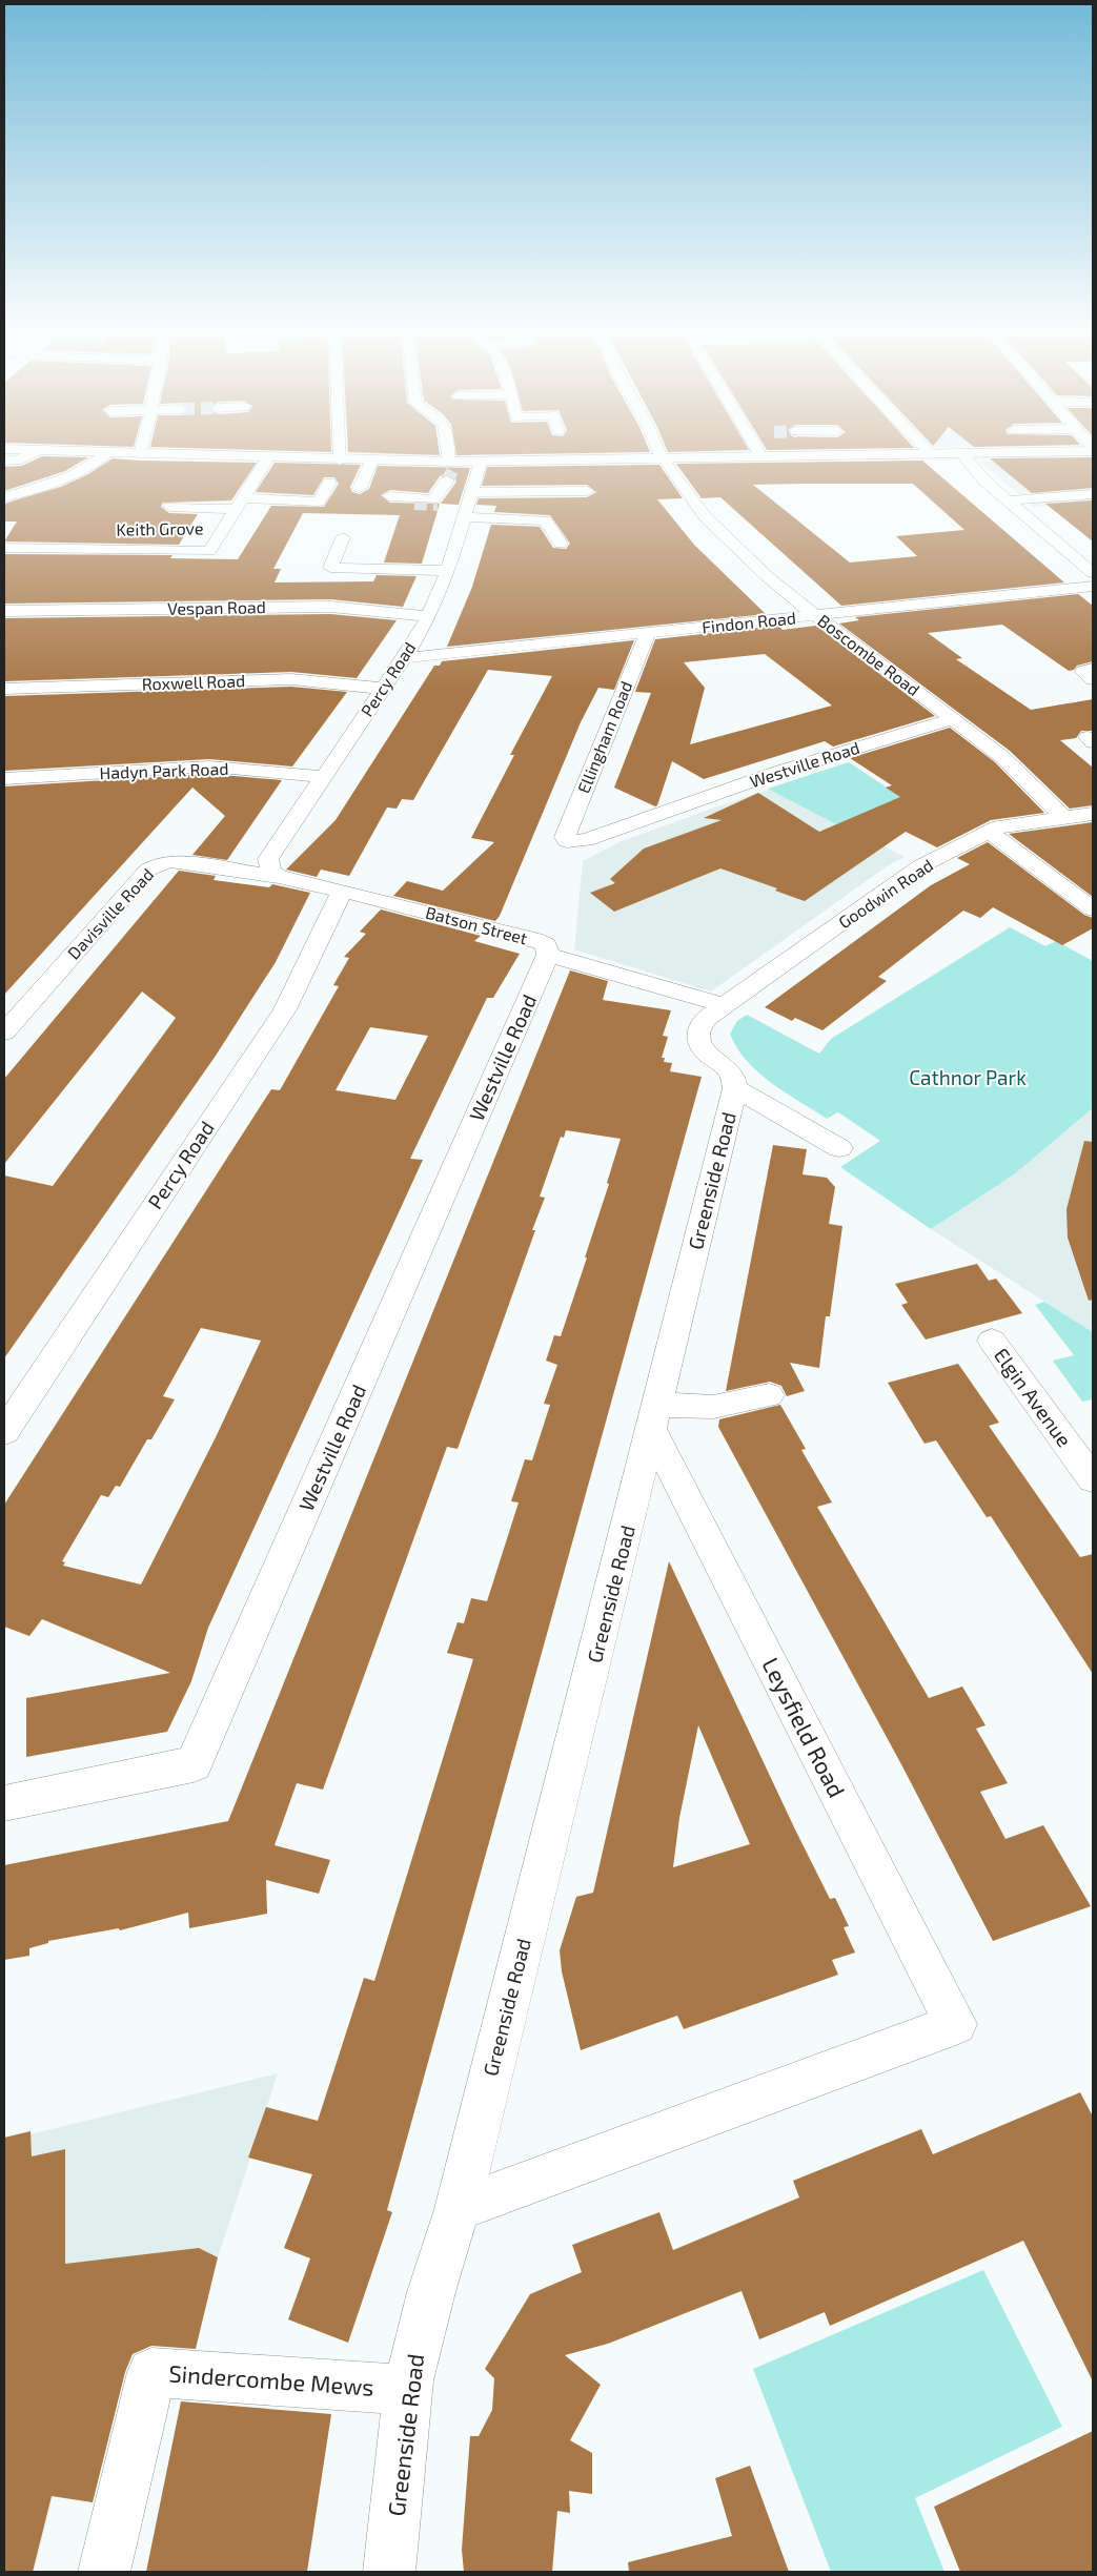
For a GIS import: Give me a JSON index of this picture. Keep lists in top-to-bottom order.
{
  "streets": {
    "street": [
      "Keith Grove",
      "Vespan Road",
      "Findon Road",
      "Boscombe Road",
      "Percy Road",
      "Roxwell Road",
      "Ellingham Road",
      "Westville Road",
      "Hadyn Park Road",
      "Goodwin Road",
      "Davisville Road",
      "Batson Street",
      "Greenside Road",
      "Elgin Avenue",
      "Leysfield Road",
      "Sindercombe Mews"
    ]
  },
  "crossings": [
    ["Vespan Road", "Percy Road"],
    ["Findon Road", "Boscombe Road"],
    ["Findon Road", "Percy Road"],
    ["Findon Road", "Ellingham Road"],
    ["Boscombe Road", "Westville Road"],
    ["Boscombe Road", "Goodwin Road"],
    ["Percy Road", "Roxwell Road"],
    ["Percy Road", "Hadyn Park Road"],
    ["Percy Road", "Davisville Road"],
    ["Percy Road", "Batson Street"],
    ["Ellingham Road", "Westville Road"],
    ["Westville Road", "Batson Street"],
    ["Goodwin Road", "Batson Street"],
    ["Goodwin Road", "Greenside Road"],
    ["Davisville Road", "Batson Street"],
    ["Batson Street", "Greenside Road"],
    ["Greenside Road", "Leysfield Road"],
    ["Greenside Road", "Sindercombe Mews"]
  ],
  "parks": ["Cathnor Park"]
}
